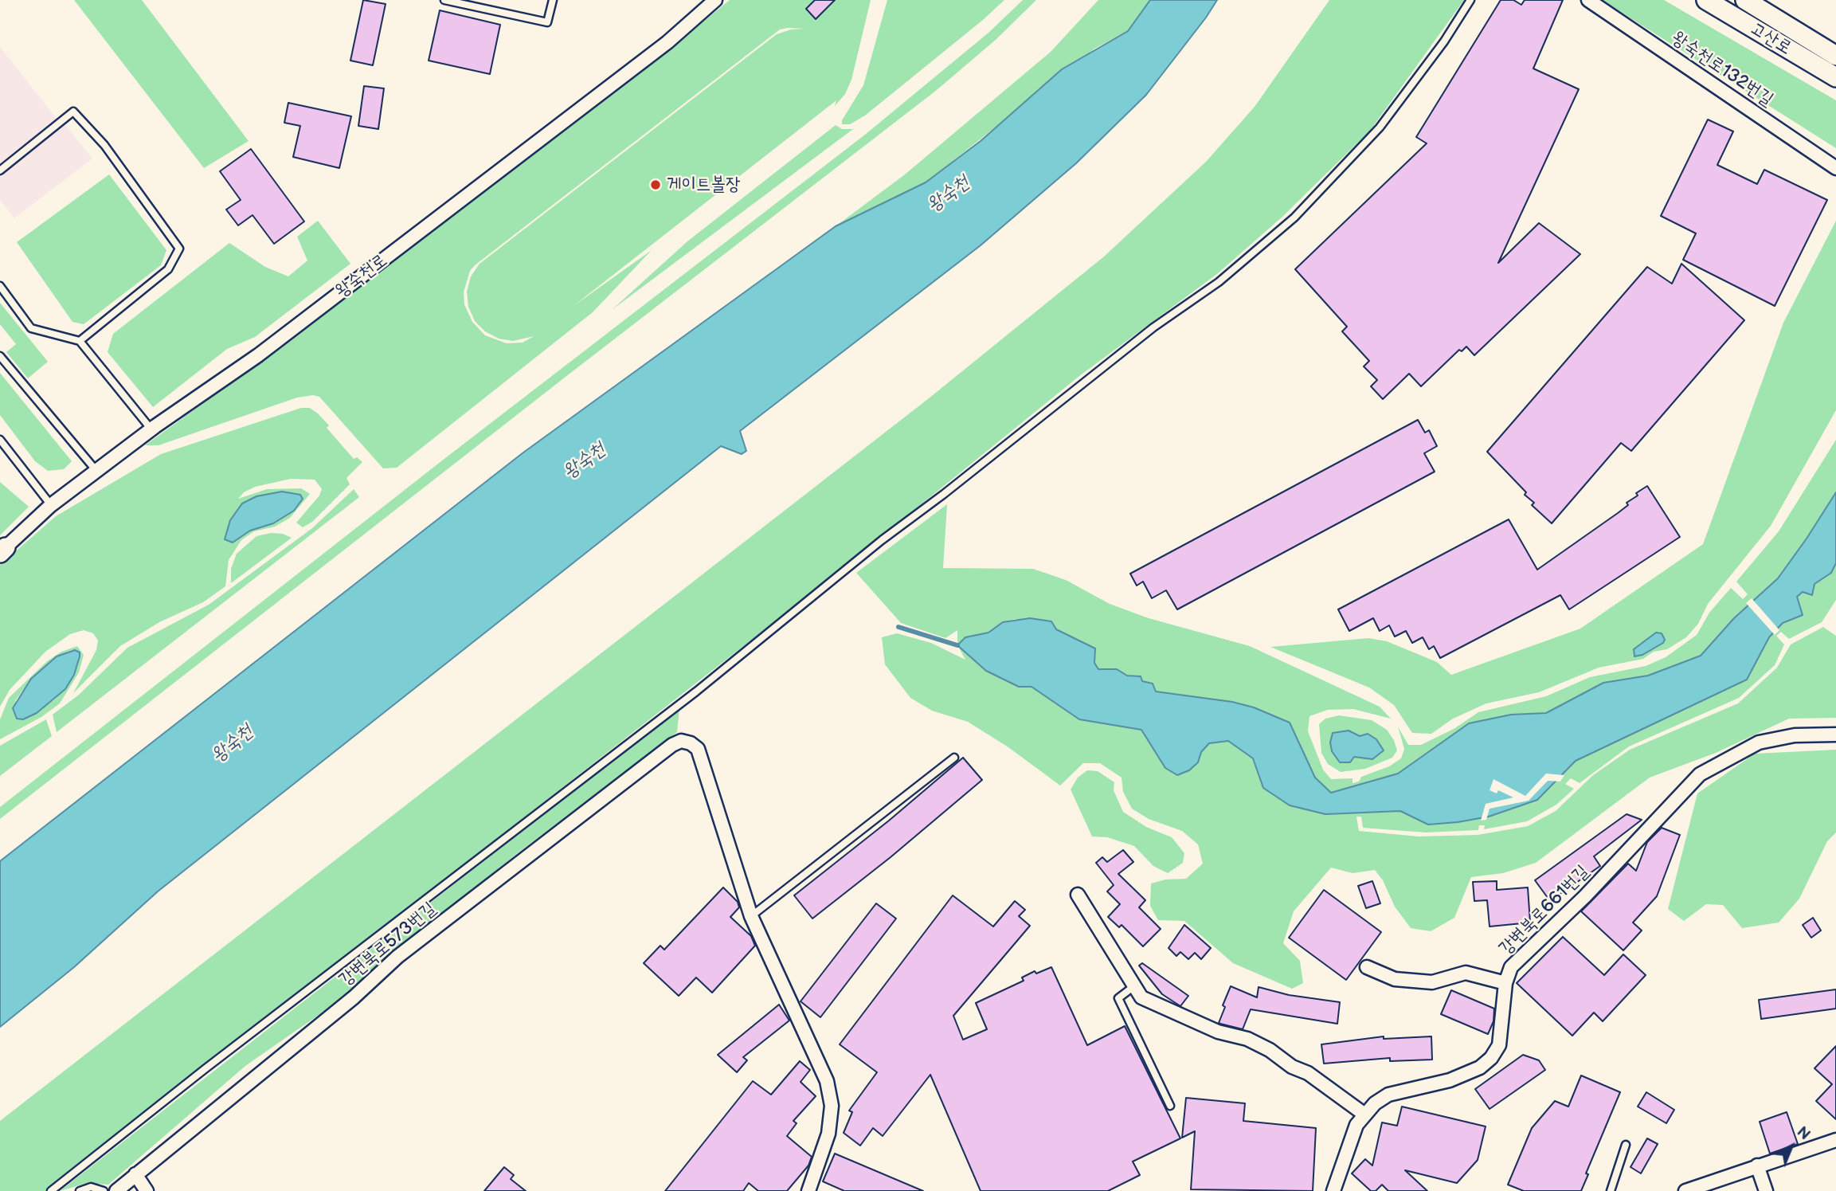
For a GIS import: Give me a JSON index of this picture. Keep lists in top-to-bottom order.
{
  "streets": {
    "street": [
      "고산로",
      "왕숙천로132번길",
      "왕숙천로",
      "강변북로661번길",
      "강변북로573번길"
    ]
  },
  "water": ["왕숙천"],
  "places": ["게이트볼장"],
  "north": "top right"
}
